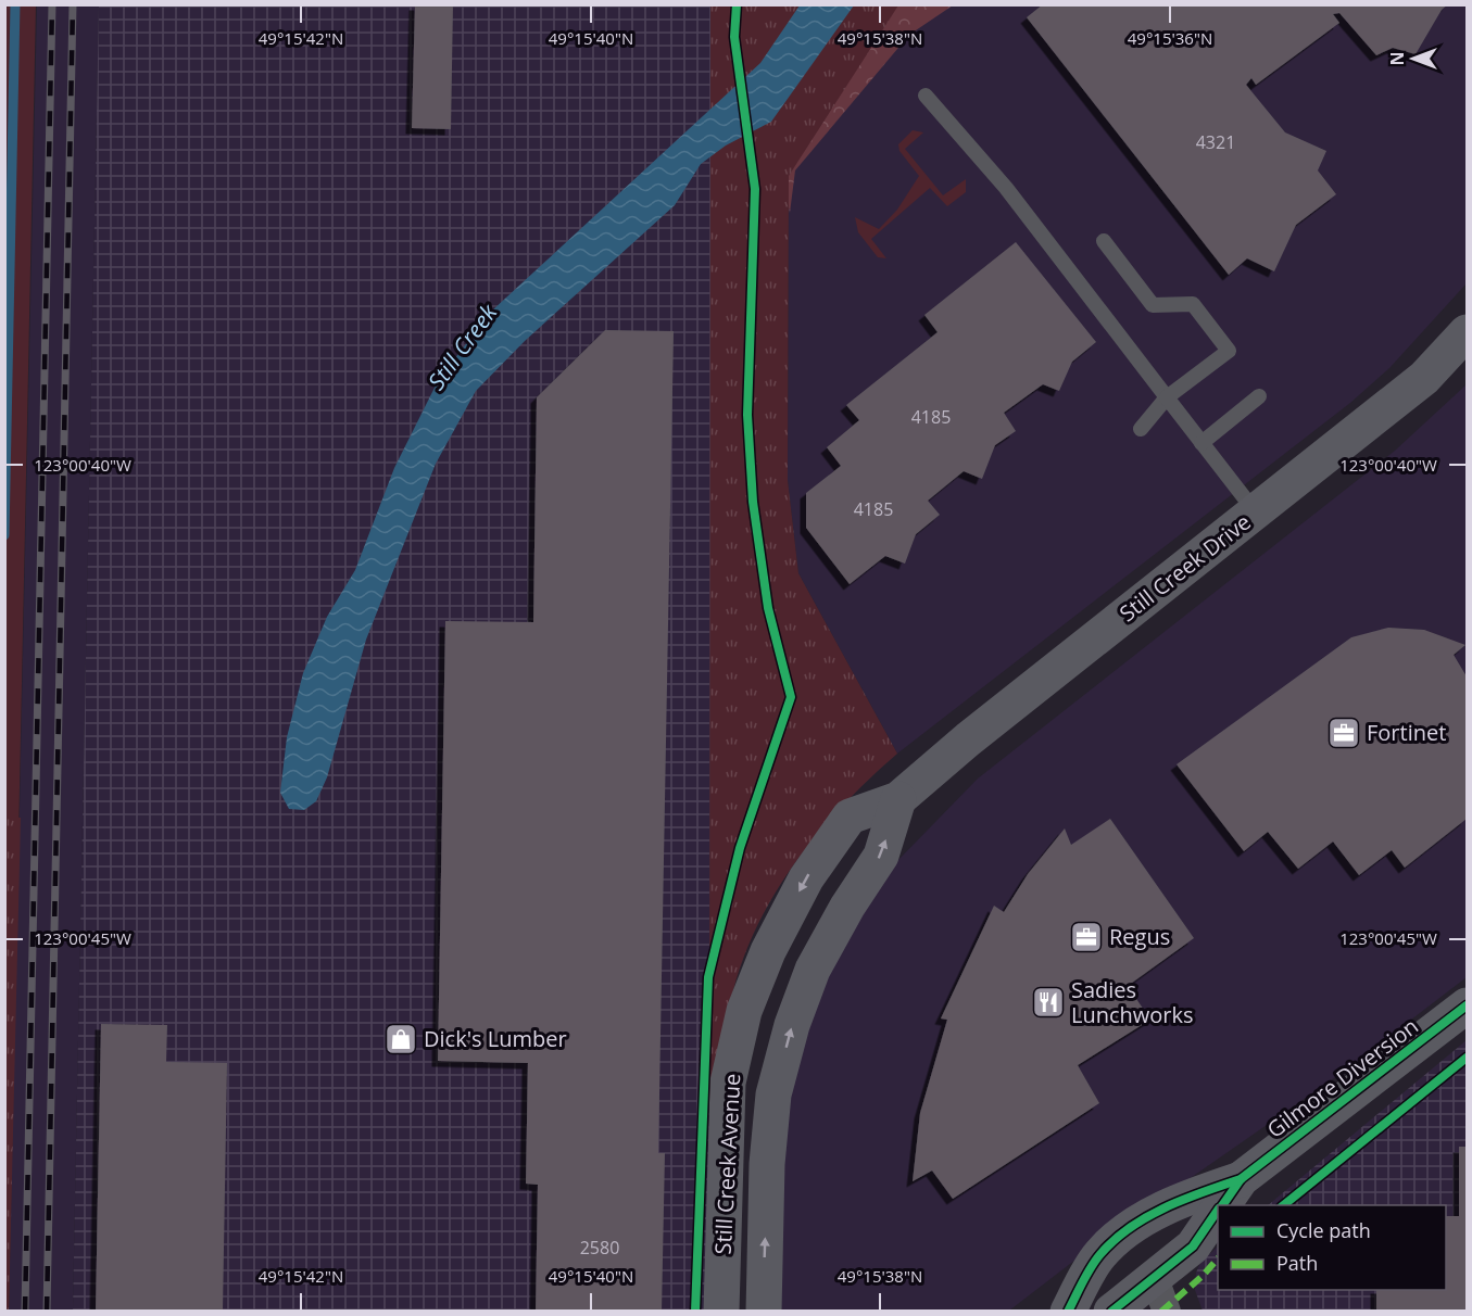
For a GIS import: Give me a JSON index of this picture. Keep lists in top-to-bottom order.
{
  "streets": {
    "street": ["Still Creek Drive", "Gilmore Diversion", "Still Creek Avenue"]
  },
  "crossings": [
    ["Still Creek Drive", "Still Creek Avenue"]
  ],
  "water": ["Still Creek"],
  "places": {
    "office": ["Fortinet", "Regus"],
    "restaurant": ["Sadies Lunchworks"],
    "shop": ["Dick's Lumber"]
  },
  "house_numbers": [
    "4321",
    "4185",
    "4185",
    "2580"
  ],
  "legend": ["Cycle path", "Path"],
  "north": "left",
  "coordinates": [
    "49°15'42\"N",
    "49°15'40\"N",
    "49°15'38\"N",
    "49°15'36\"N",
    "123°00'40\"W",
    "123°00'45\"W"
  ]
}
